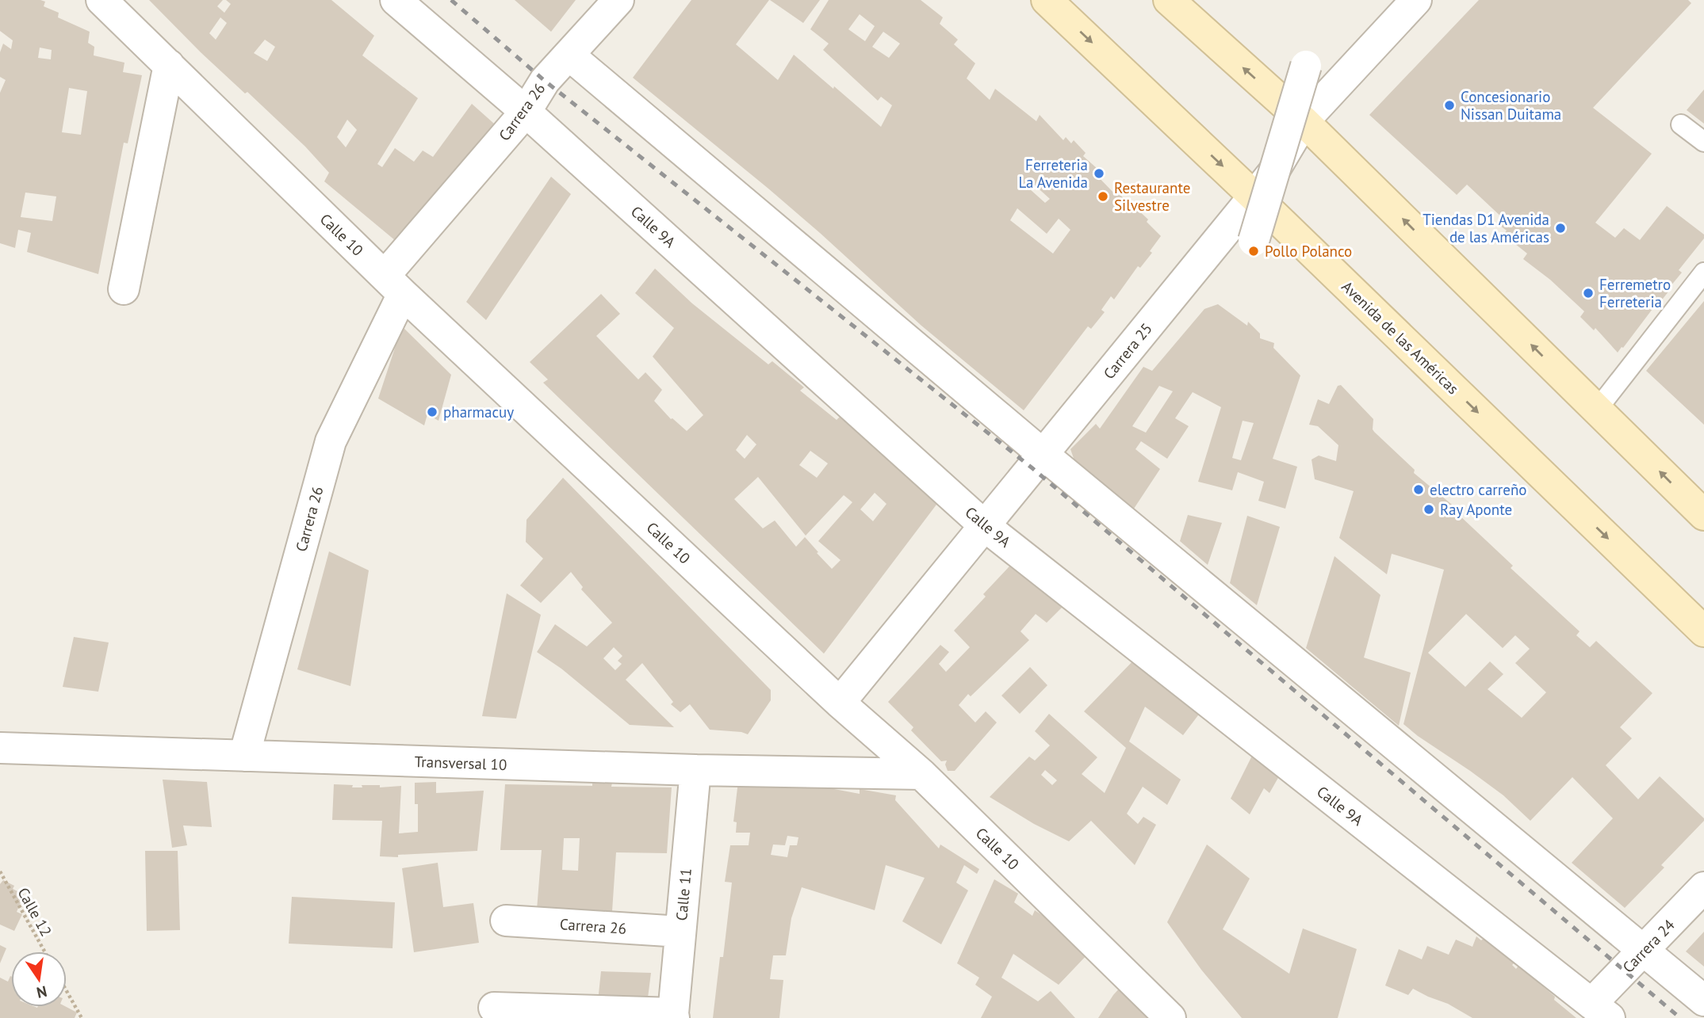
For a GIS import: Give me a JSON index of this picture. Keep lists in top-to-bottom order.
{
  "streets": {
    "main road": ["Avenida de las Américas"],
    "street": [
      "Carrera 26",
      "Calle 9A",
      "Calle 10",
      "Carrera 25",
      "Transversal 10",
      "Calle 11",
      "Carrera 24"
    ],
    "path": ["Calle 12"]
  },
  "crossings": [
    ["Carrera 26", "Calle 9A"],
    ["Carrera 26", "Calle 10"],
    ["Carrera 26", "Transversal 10"],
    ["Carrera 26", "Calle 11"],
    ["Calle 9A", "Carrera 25"],
    ["Calle 9A", "Carrera 24"],
    ["Calle 10", "Carrera 25"],
    ["Calle 10", "Transversal 10"],
    ["Avenida de las Américas", "Carrera 25"],
    ["Transversal 10", "Calle 11"]
  ],
  "places": [
    "Concesionario Nissan Duitama",
    "Ferreteria La Avenida",
    "Restaurante Silvestre",
    "Tiendas D1 Avenida de las Américas",
    "Pollo Polanco",
    "Ferremetro Ferreteria",
    "pharmacuy",
    "electro carreño",
    "Ray Aponte"
  ],
  "north": "bottom"
}
